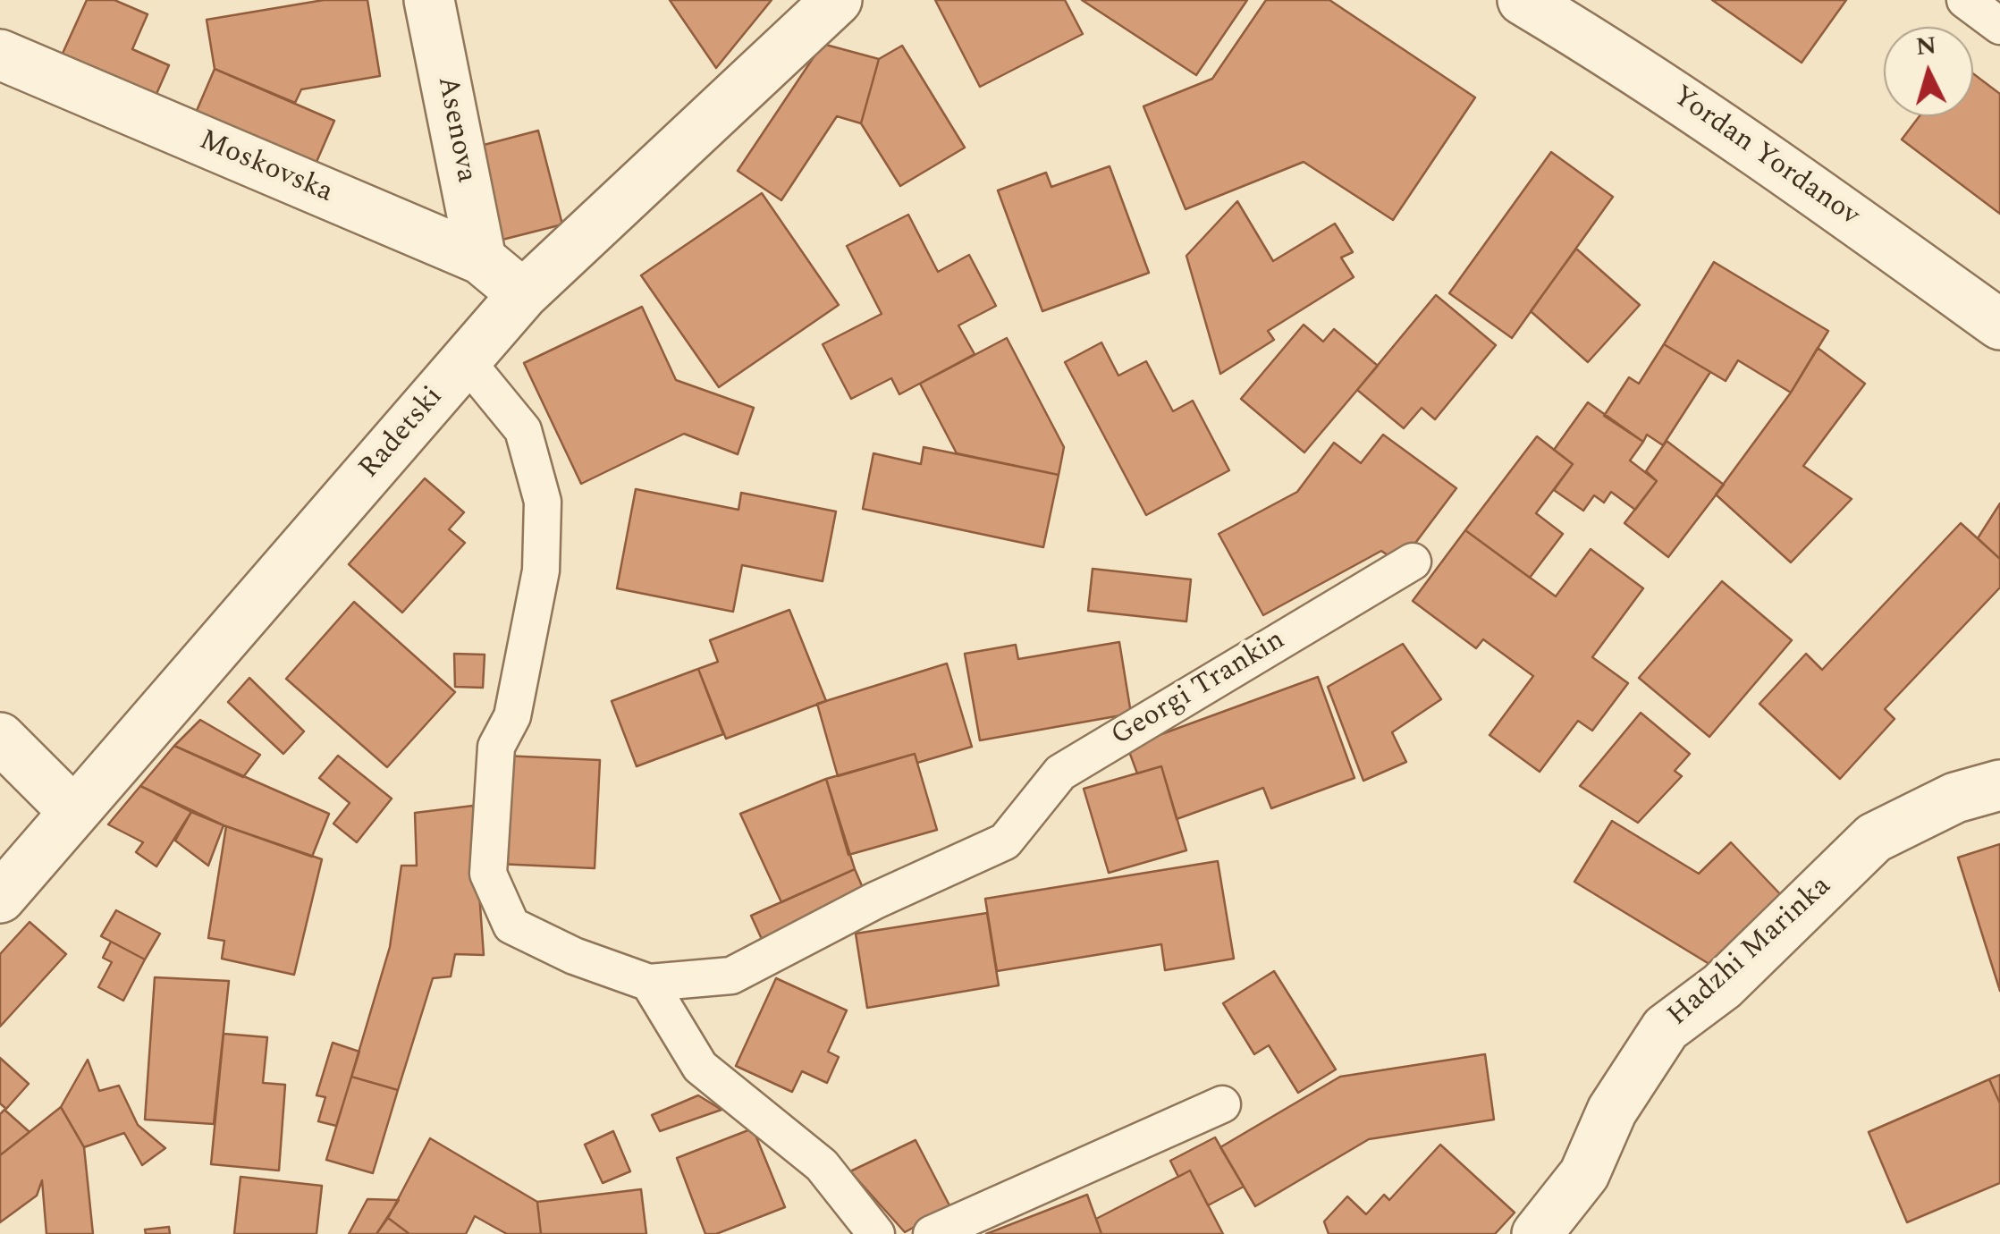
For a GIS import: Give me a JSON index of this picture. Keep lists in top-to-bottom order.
{
  "streets": {
    "street": [
      "Asenova",
      "Yordan Yordanov",
      "Moskovska",
      "Radetski",
      "Hadzhi Marinka"
    ],
    "lane": ["Georgi Trankin"]
  },
  "crossings": [
    ["Asenova", "Moskovska"],
    ["Moskovska", "Radetski"]
  ],
  "north": "top"
}
